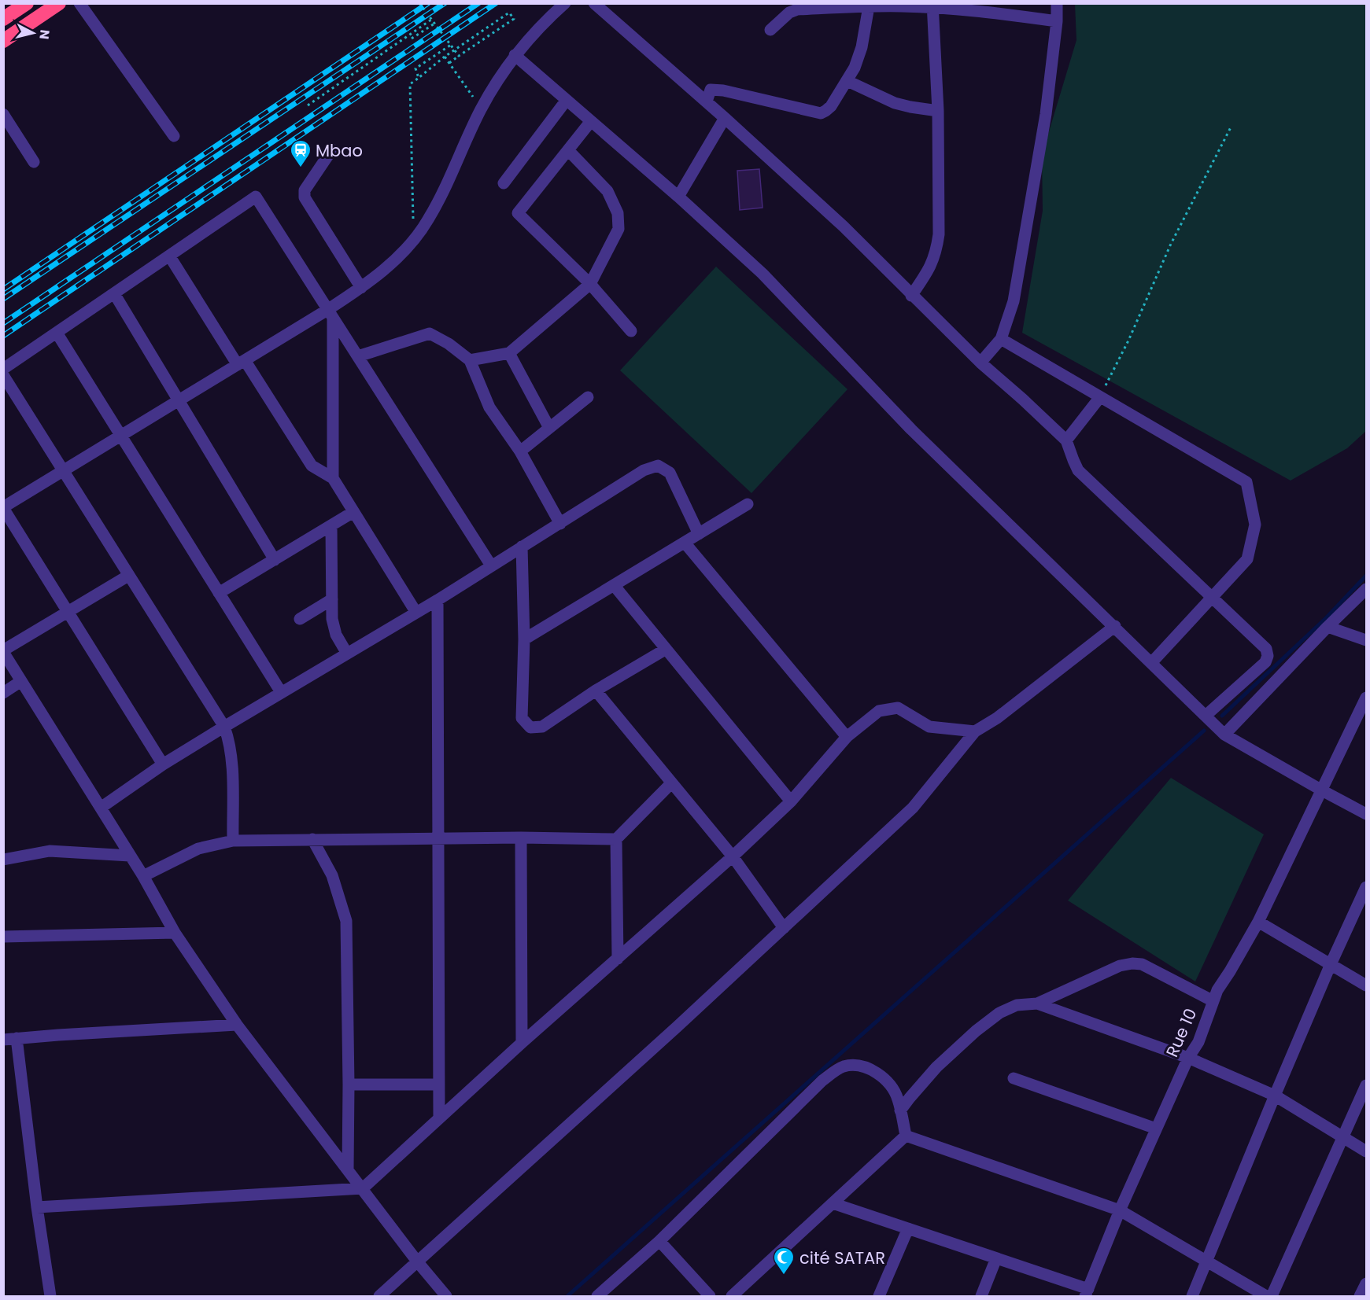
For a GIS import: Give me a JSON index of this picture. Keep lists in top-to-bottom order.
{
  "streets": {
    "street": ["Rue 10"]
  },
  "places": {
    "station": ["Mbao"],
    "mosque": ["cité SATAR"]
  },
  "north": "right"
}
